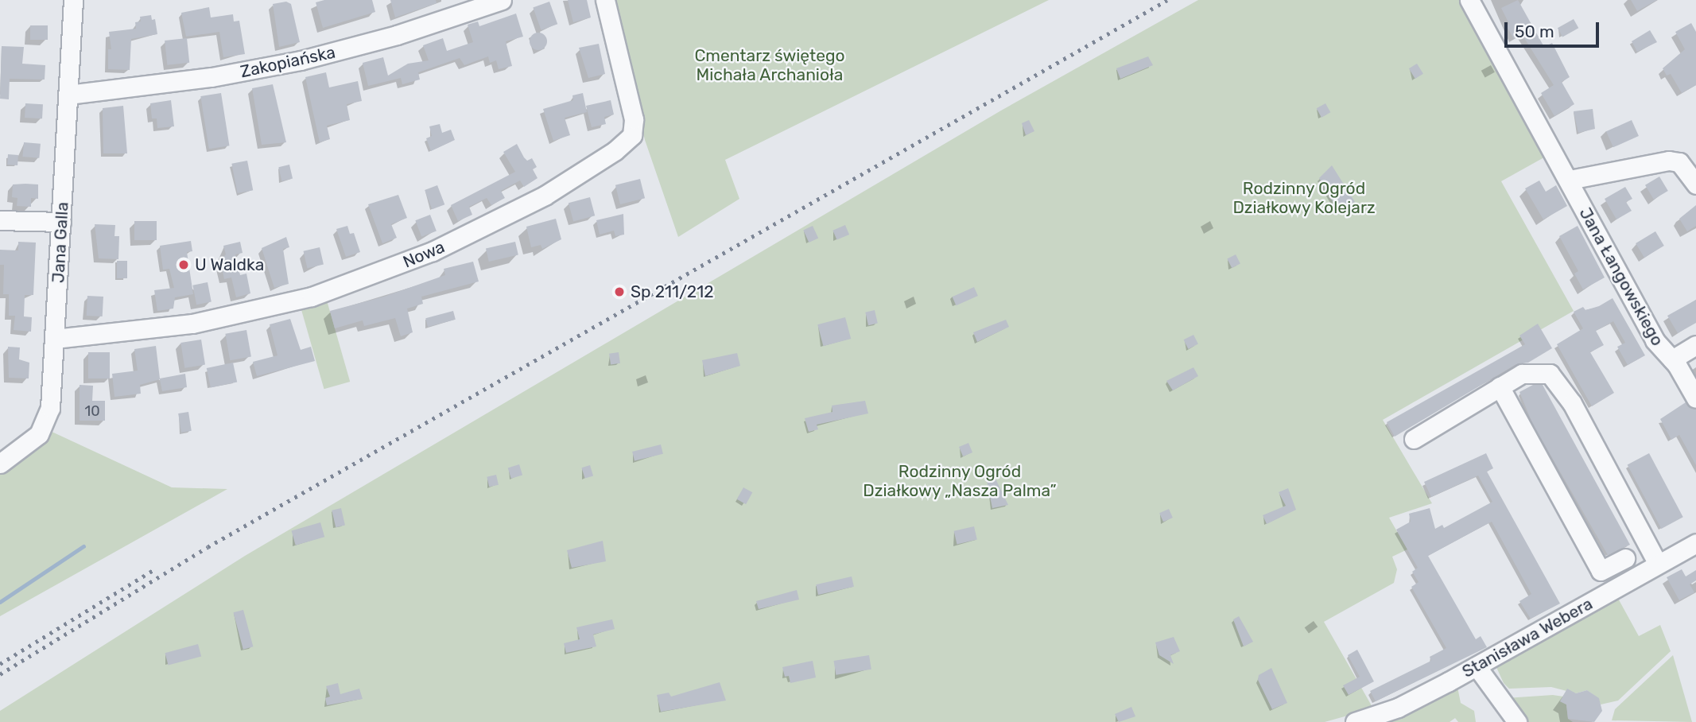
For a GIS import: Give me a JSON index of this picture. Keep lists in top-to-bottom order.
{
  "streets": {
    "street": [
      "Zakopiańska",
      "Jana Galla",
      "Nowa",
      "Jana Łangowskiego",
      "Stanisława Webera"
    ]
  },
  "crossings": [
    ["Zakopiańska", "Jana Galla"],
    ["Jana Galla", "Nowa"]
  ],
  "parks": ["Cmentarz świętego Michała Archanioła", "Rodzinny Ogród Działkowy Kolejarz", "Rodzinny Ogród Działkowy „Nasza Palma”"],
  "places": ["U Waldka", "Sp 211/212"],
  "house_numbers": ["10"],
  "scale_bar": "50 m"
}
